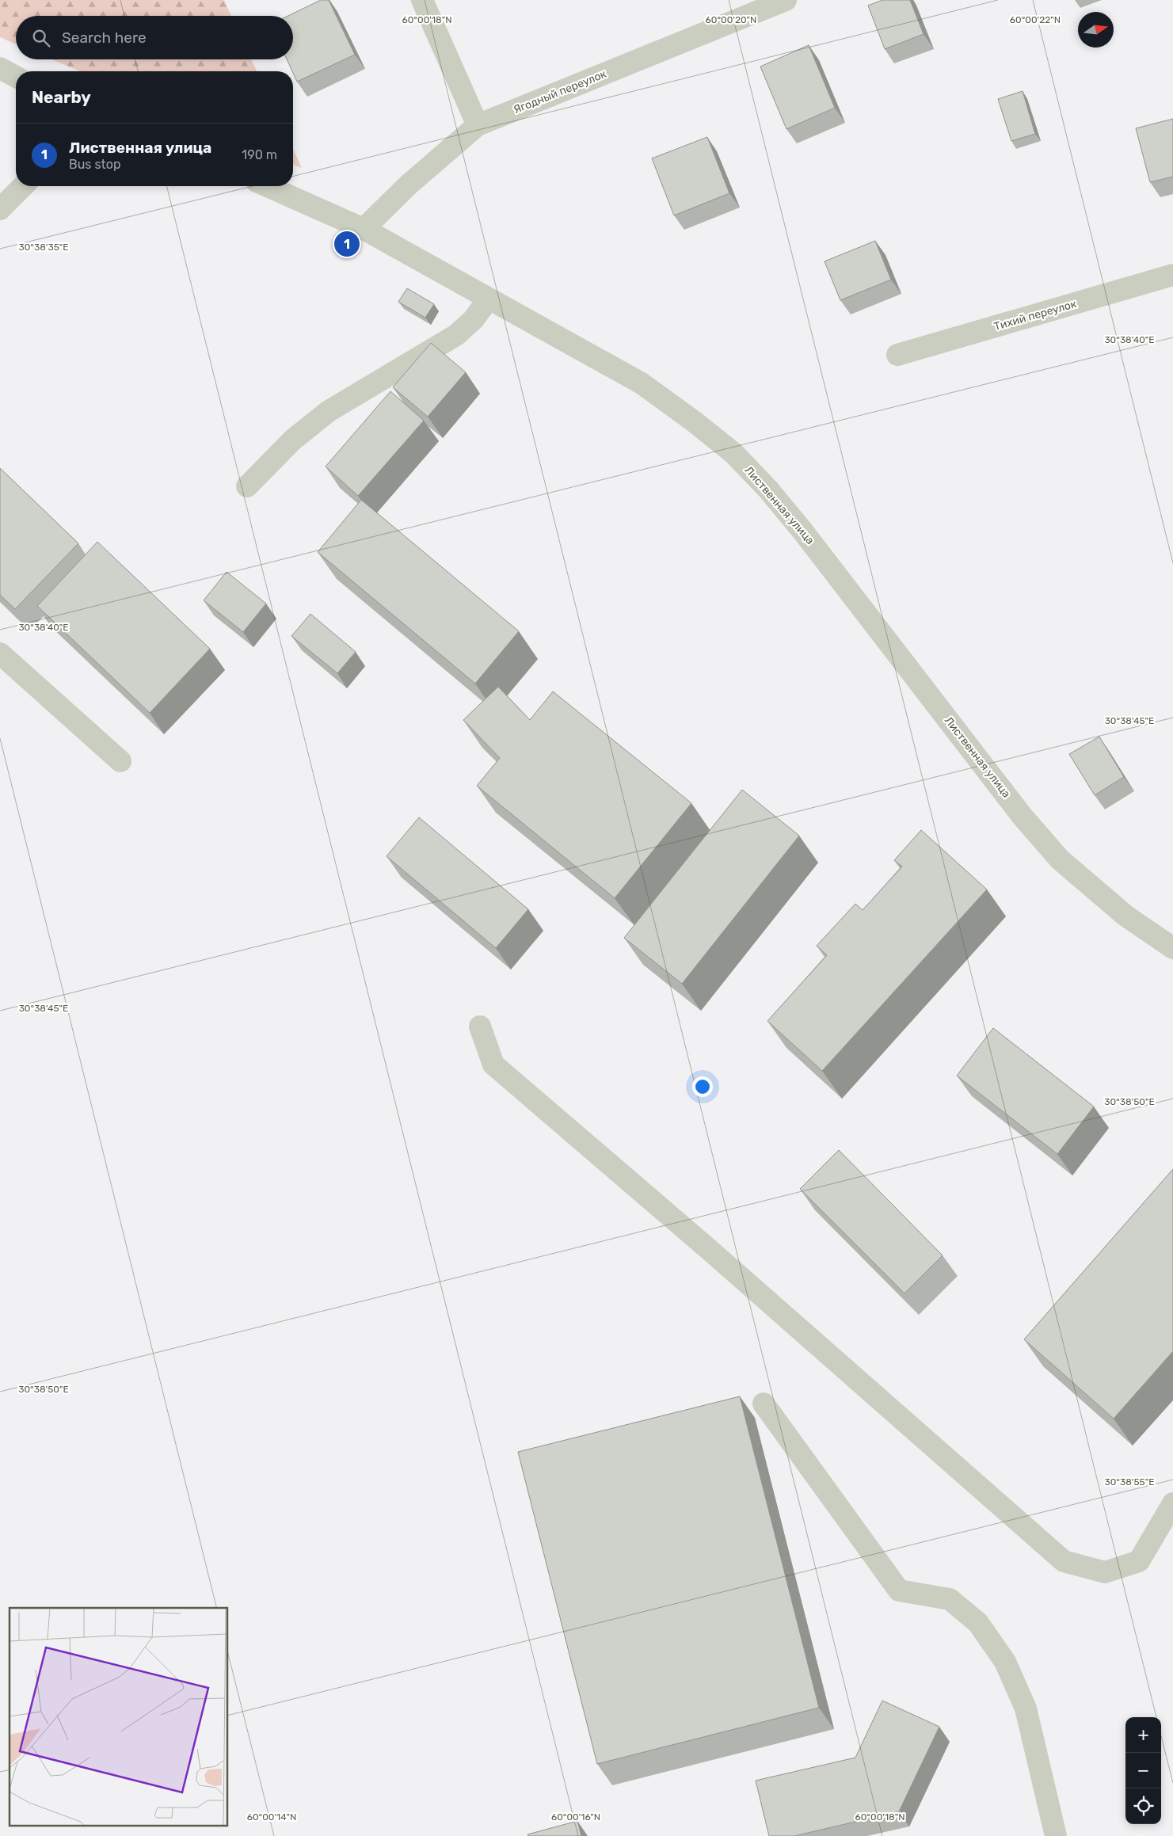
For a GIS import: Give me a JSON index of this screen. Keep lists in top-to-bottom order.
{
  "streets": {
    "street": ["Ягодный переулок", "Тихий переулок", "Лиственная улица"]
  },
  "crossings": [
    ["Ягодный переулок", "Лиственная улица"]
  ],
  "north": "right",
  "page": {
    "search": "Search here",
    "heading": "Nearby",
    "list": [
      {
        "mark": "1",
        "name": "Лиственная улица",
        "note": "Bus stop",
        "value": "190 m"
      }
    ],
    "pins": "1",
    "map_buttons": ["+", "−"]
  },
  "coordinates": [
    "60°00'20\"N",
    "60°00'18\"N",
    "60°00'22\"N",
    "30°38'35\"E",
    "30°38'40\"E",
    "30°38'45\"E",
    "30°38'50\"E",
    "30°38'55\"E",
    "60°00'14\"N",
    "60°00'16\"N"
  ]
}
